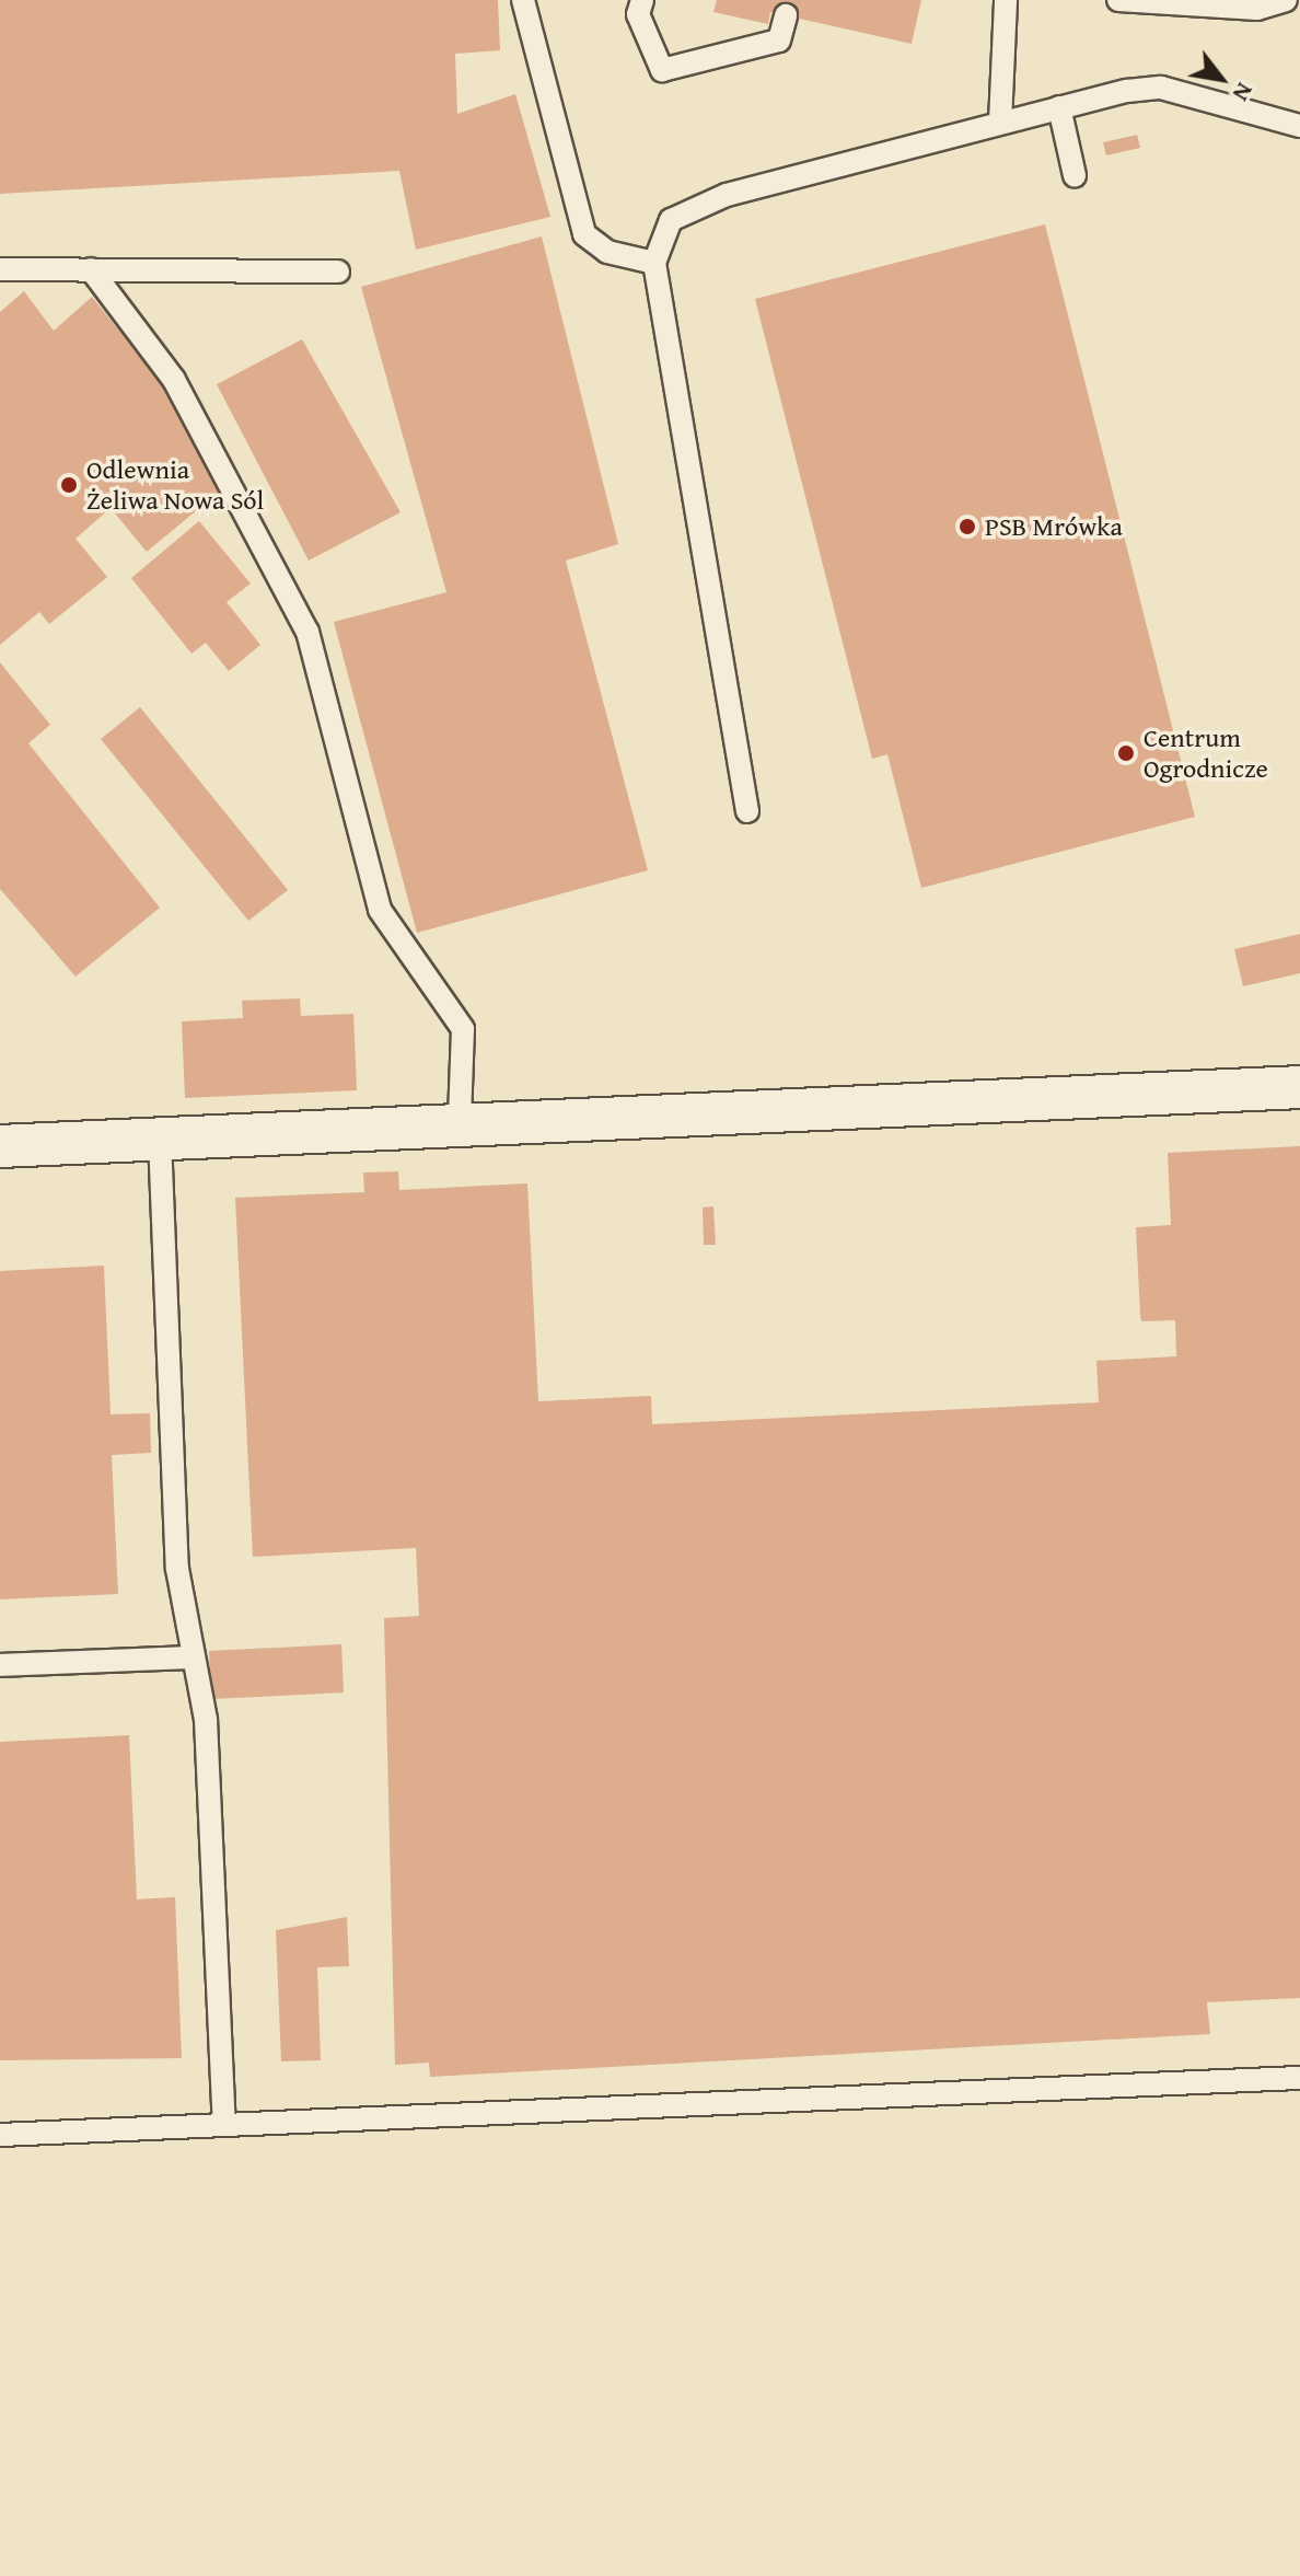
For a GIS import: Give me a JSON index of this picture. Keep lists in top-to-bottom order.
{
  "places": ["Odlewnia Żeliwa Nowa Sól", "PSB Mrówka", "Centrum Ogrodnicze"],
  "north": "bottom right"
}
